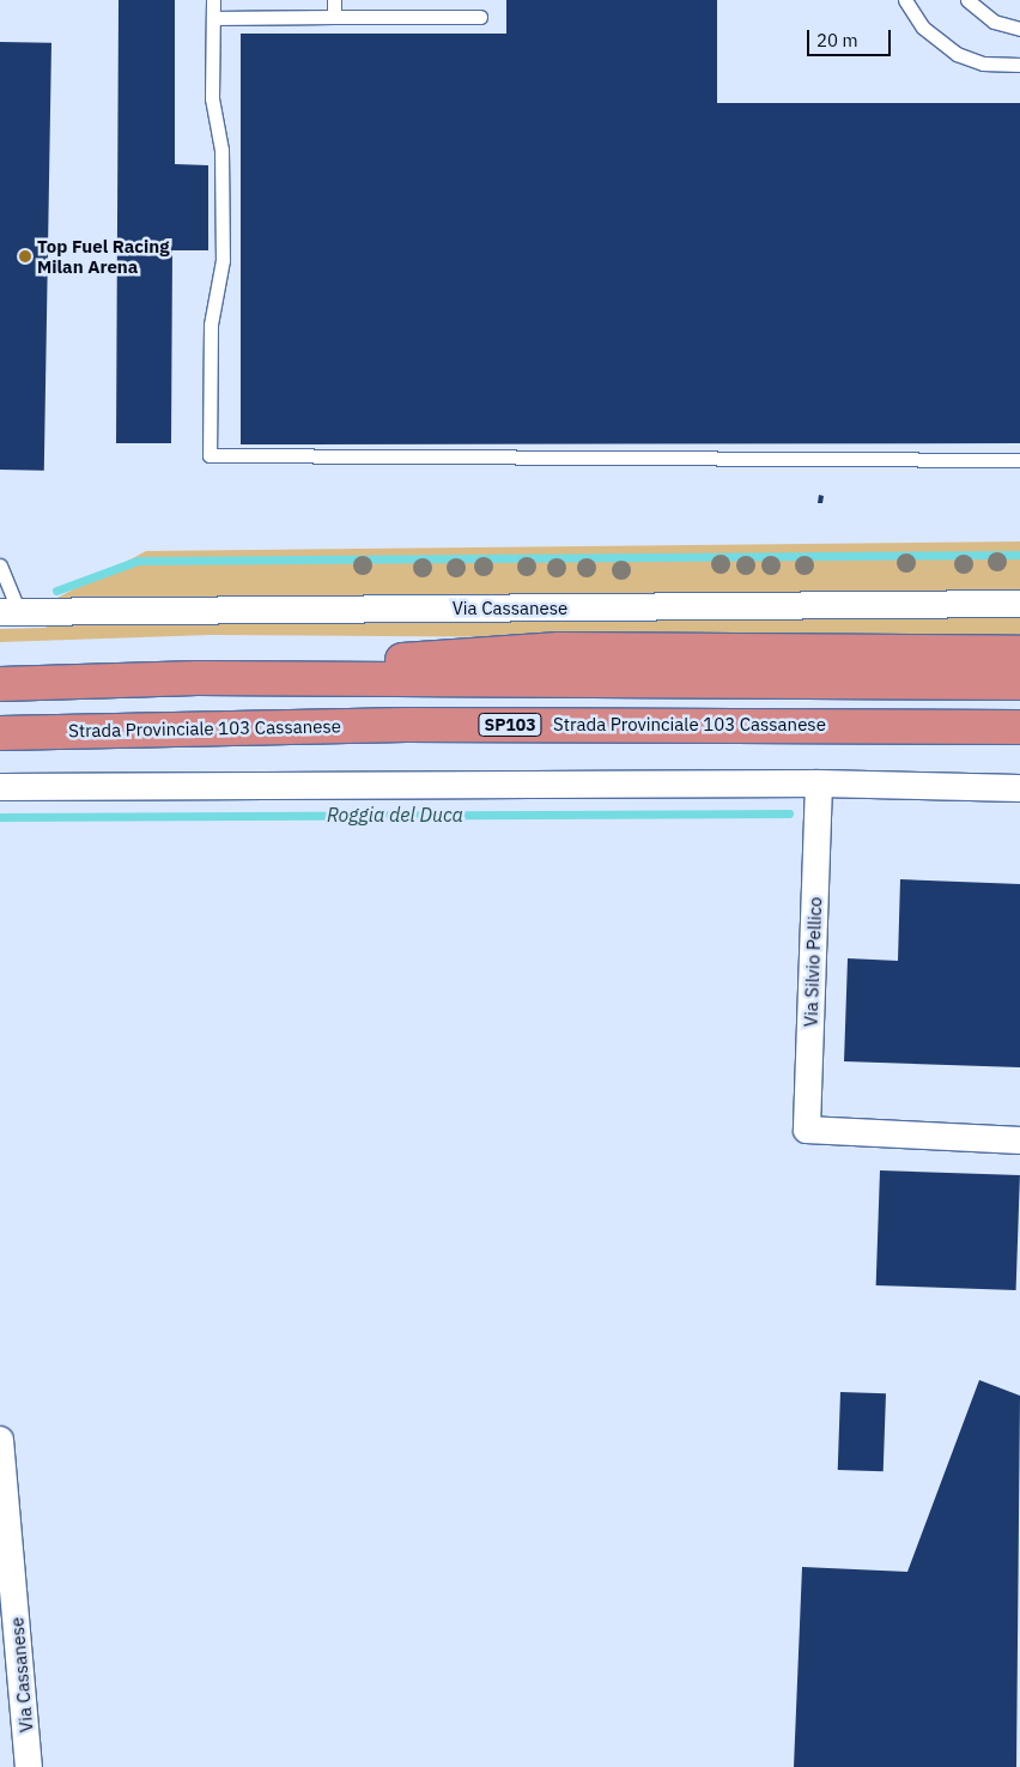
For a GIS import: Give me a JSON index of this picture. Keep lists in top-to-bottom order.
{
  "streets": {
    "highway": ["SP103", "Strada Provinciale 103 Cassanese"],
    "street": ["Via Cassanese", "Via Silvio Pellico"]
  },
  "crossings": [
    ["SP103", "Strada Provinciale 103 Cassanese"]
  ],
  "water": ["Roggia del Duca"],
  "places": ["Top Fuel Racing Milan Arena"],
  "scale_bar": "20 m"
}
